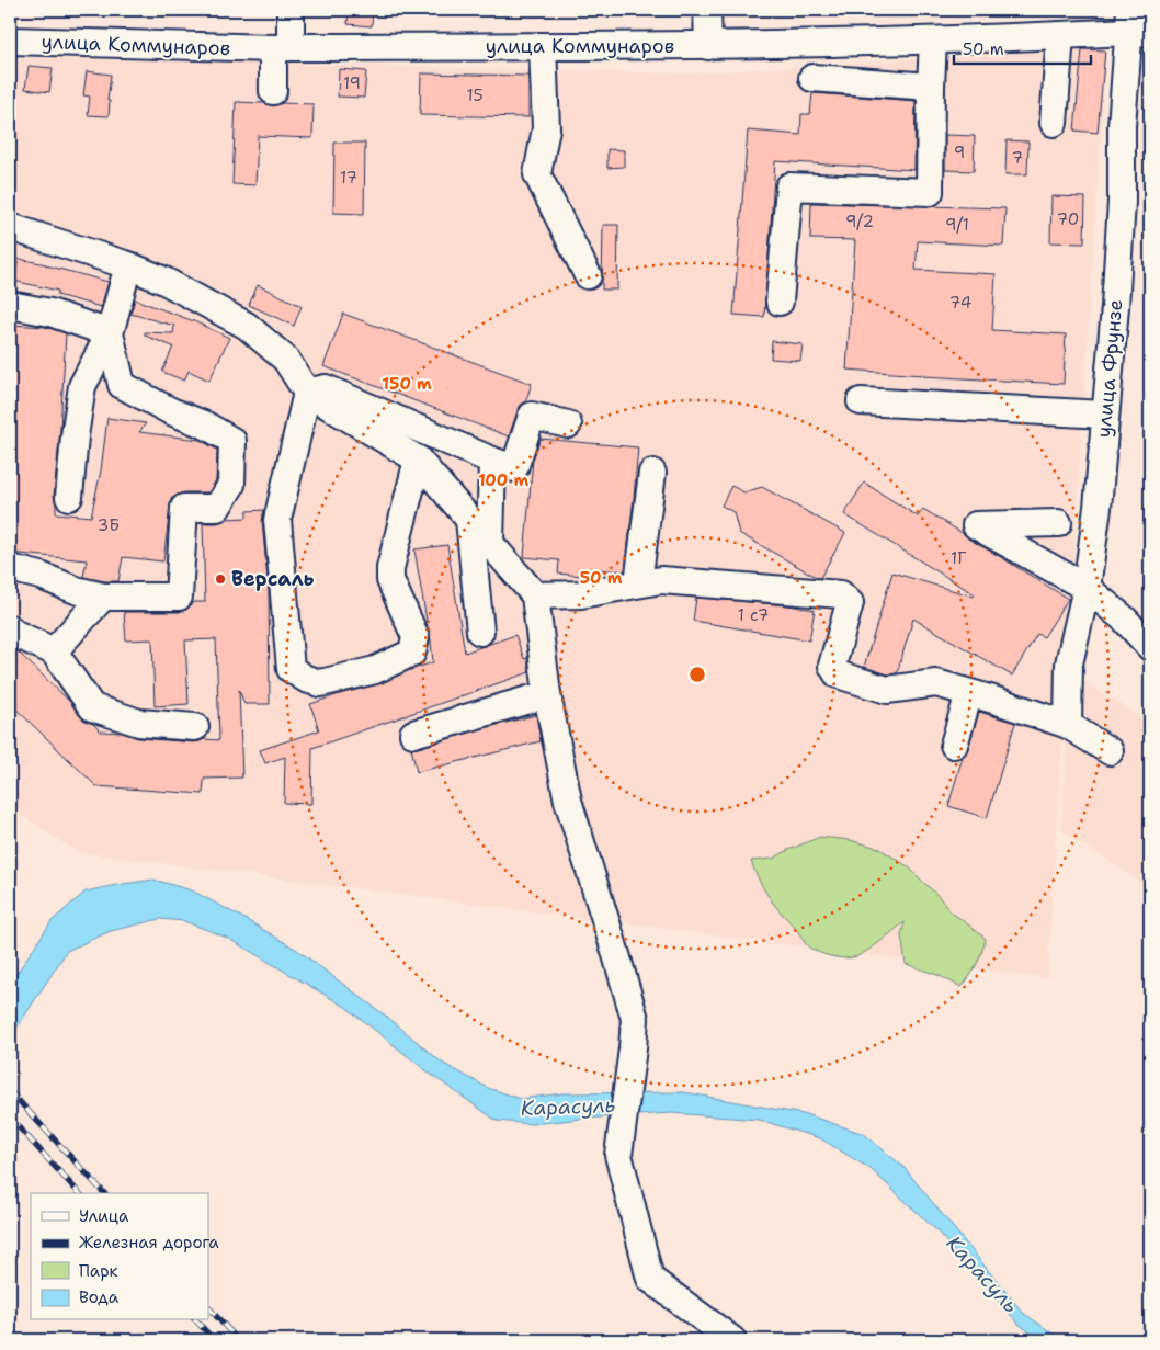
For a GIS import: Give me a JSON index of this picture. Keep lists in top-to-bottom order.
{
  "streets": {
    "street": ["улица Коммунаров", "улица Фрунзе"]
  },
  "crossings": [
    ["улица Коммунаров", "улица Фрунзе"]
  ],
  "water": ["Карасуль"],
  "places": ["Версаль"],
  "house_numbers": [
    "19",
    "15",
    "9",
    "7",
    "17",
    "70",
    "9/2",
    "9/1",
    "74",
    "3Б",
    "1Г",
    "1 с7"
  ],
  "legend": [
    "Улица",
    "Железная дорога",
    "Парк",
    "Вода"
  ],
  "scale_bar": "50 m",
  "rings": ["150 m", "100 m", "50 m"]
}
